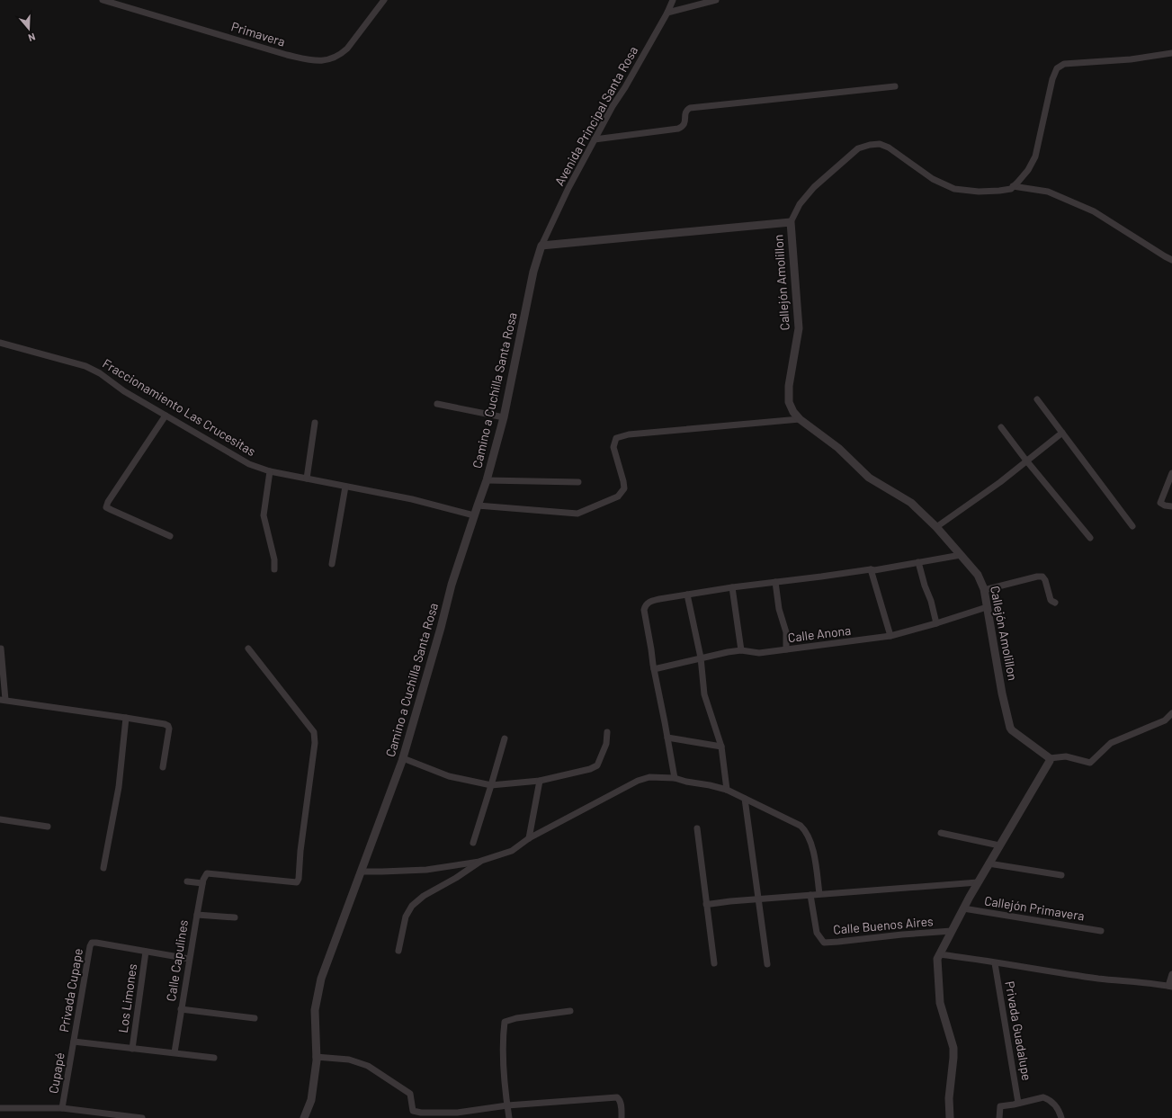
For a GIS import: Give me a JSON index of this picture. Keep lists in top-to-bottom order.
{
  "streets": {
    "street": [
      "Primavera",
      "Avenida Principal Santa Rosa",
      "Callejón Amolillon",
      "Camino a Cuchilla Santa Rosa",
      "Fraccionamiento Las Crucesitas",
      "Calle Anona",
      "Callejón Primavera",
      "Calle Buenos Aires",
      "Calle Capulines",
      "Privada Cupape",
      "Los Limones",
      "Privada Guadalupe",
      "Cupapé"
    ]
  },
  "crossings": [
    ["Avenida Principal Santa Rosa", "Callejón Amolillon"],
    ["Avenida Principal Santa Rosa", "Camino a Cuchilla Santa Rosa"],
    ["Callejón Amolillon", "Camino a Cuchilla Santa Rosa"],
    ["Callejón Amolillon", "Calle Anona"],
    ["Camino a Cuchilla Santa Rosa", "Fraccionamiento Las Crucesitas"],
    ["Privada Cupape", "Los Limones"],
    ["Privada Cupape", "Cupapé"]
  ],
  "north": "bottom"
}
